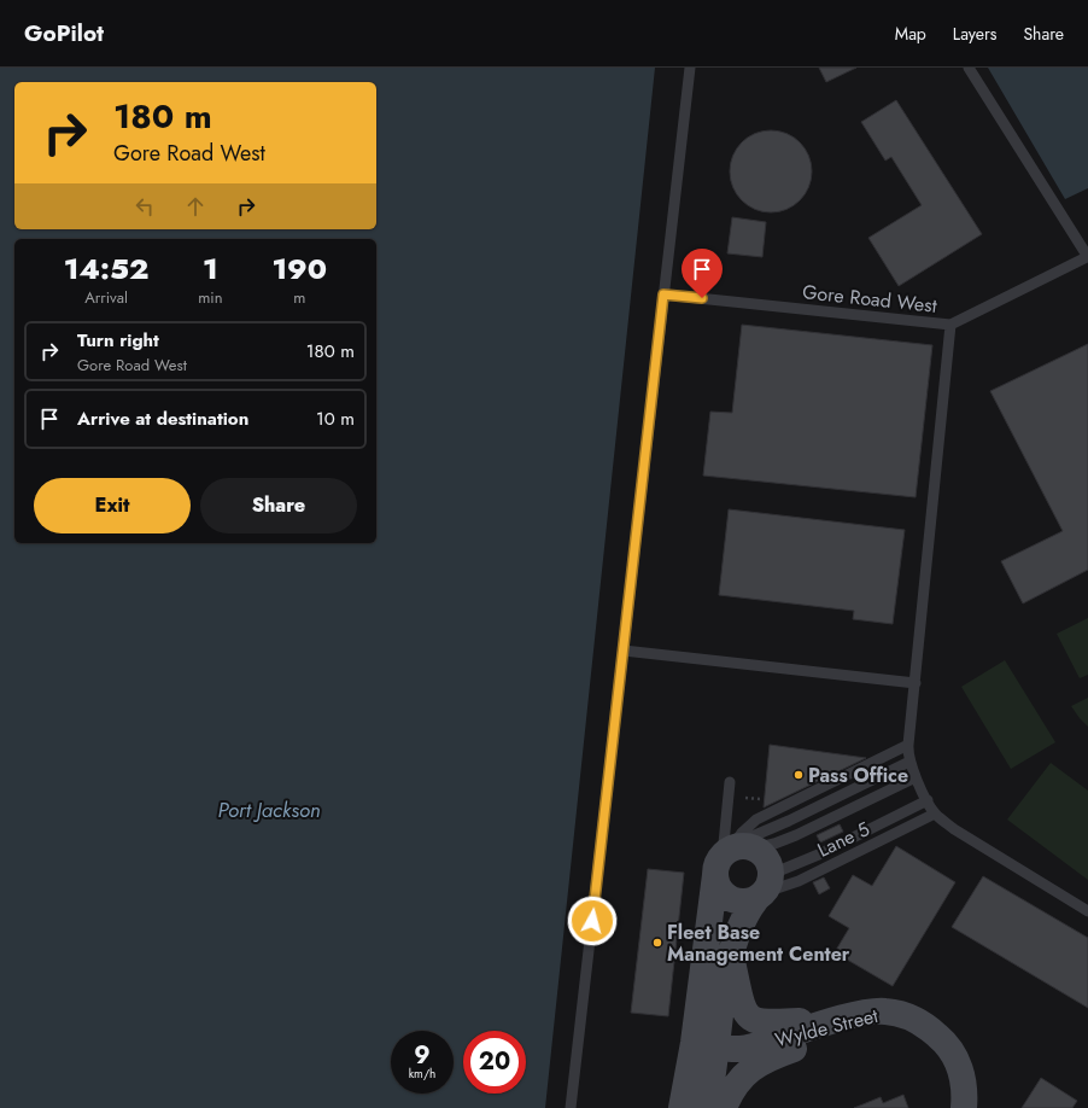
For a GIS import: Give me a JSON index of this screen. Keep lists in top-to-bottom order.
{
  "streets": {
    "street": ["Wylde Street"],
    "lane": ["Gore Road West", "Lane 5"]
  },
  "water": ["Port Jackson"],
  "places": ["Pass Office", "Fleet Base Management Center"],
  "page": {
    "header": "GoPilot",
    "nav": ["Map", "Layers", "Share"],
    "turn": ["180 m", "Gore Road West"],
    "eta": [
      "14:52",
      "Arrival",
      "1",
      "min",
      "190",
      "m"
    ],
    "list": [
      {
        "name": "Turn right",
        "note": "Gore Road West",
        "value": "180 m"
      },
      {
        "name": "Arrive at destination",
        "value": "10 m"
      }
    ],
    "buttons": ["Exit", "Share"],
    "speed": "9 km/h",
    "limit": "20"
  }
}
